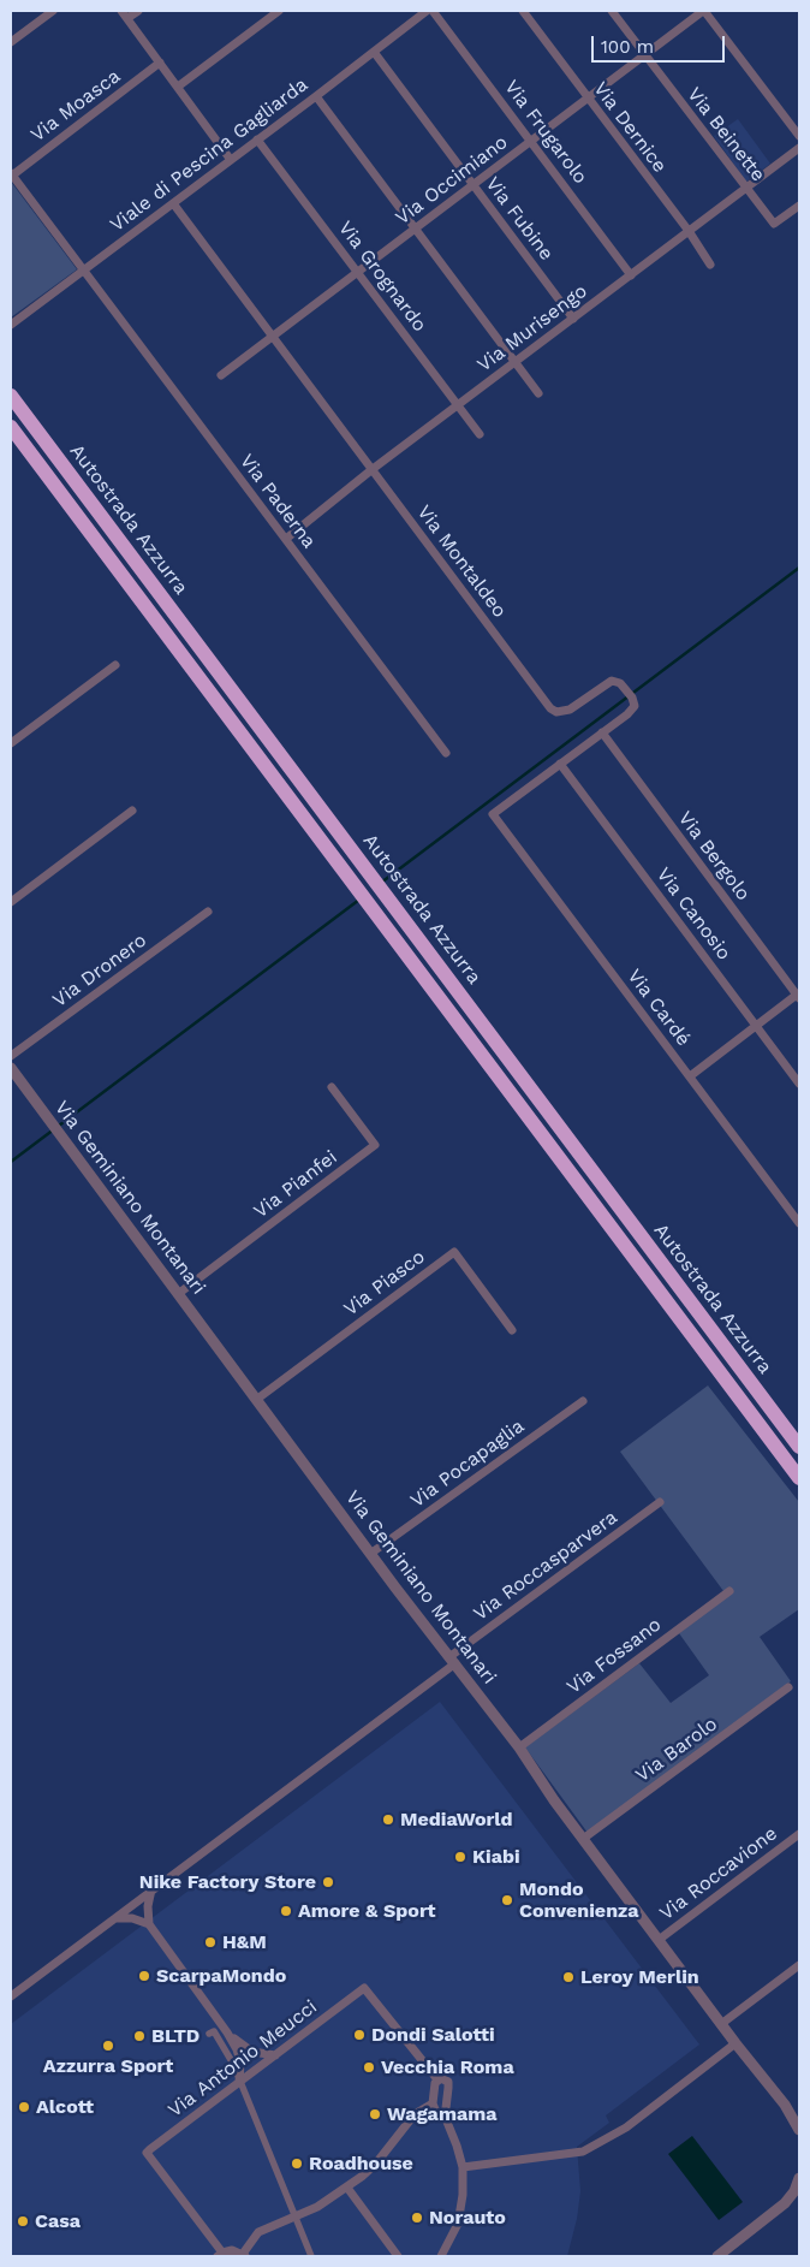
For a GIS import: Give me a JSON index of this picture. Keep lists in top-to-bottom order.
{
  "streets": {
    "highway": ["Autostrada Azzurra"],
    "street": [
      "Via Moasca",
      "Via Dernice",
      "Via Frugarolo",
      "Via Beinette",
      "Viale di Pescina Gagliarda",
      "Via Occimiano",
      "Via Fubine",
      "Via Grognardo",
      "Via Murisengo",
      "Via Paderna",
      "Via Montaldeo",
      "Via Bergolo",
      "Via Canosio",
      "Via Dronero",
      "Via Cardé",
      "Via Pianfei",
      "Via Geminiano Montanari",
      "Via Piasco",
      "Via Pocapaglia",
      "Via Roccasparvera",
      "Via Fossano",
      "Via Barolo",
      "Via Roccavione",
      "Via Antonio Meucci"
    ]
  },
  "crossings": [
    ["Via Moasca", "Via Paderna"],
    ["Via Dernice", "Via Occimiano"],
    ["Via Dernice", "Via Murisengo"],
    ["Via Frugarolo", "Via Occimiano"],
    ["Via Frugarolo", "Via Murisengo"],
    ["Via Beinette", "Via Occimiano"],
    ["Via Beinette", "Via Murisengo"],
    ["Viale di Pescina Gagliarda", "Via Fubine"],
    ["Viale di Pescina Gagliarda", "Via Grognardo"],
    ["Viale di Pescina Gagliarda", "Via Paderna"],
    ["Viale di Pescina Gagliarda", "Via Montaldeo"],
    ["Via Occimiano", "Via Fubine"],
    ["Via Occimiano", "Via Grognardo"],
    ["Via Occimiano", "Via Montaldeo"],
    ["Via Fubine", "Via Murisengo"],
    ["Via Grognardo", "Via Murisengo"],
    ["Via Murisengo", "Via Paderna"],
    ["Via Murisengo", "Via Montaldeo"],
    ["Via Montaldeo", "Via Bergolo"],
    ["Via Montaldeo", "Via Canosio"],
    ["Via Montaldeo", "Via Cardé"],
    ["Via Pianfei", "Via Geminiano Montanari"],
    ["Via Geminiano Montanari", "Via Piasco"],
    ["Via Geminiano Montanari", "Via Pocapaglia"],
    ["Via Geminiano Montanari", "Via Roccasparvera"],
    ["Via Geminiano Montanari", "Via Fossano"],
    ["Via Geminiano Montanari", "Via Barolo"],
    ["Via Geminiano Montanari", "Via Roccavione"]
  ],
  "places": [
    "MediaWorld",
    "Kiabi",
    "Nike Factory Store",
    "Mondo Convenienza",
    "Amore & Sport",
    "H&M",
    "ScarpaMondo",
    "Leroy Merlin",
    "Dondi Salotti",
    "BLTD",
    "Azzurra Sport",
    "Vecchia Roma",
    "Alcott",
    "Wagamama",
    "Roadhouse",
    "Norauto",
    "Casa"
  ],
  "scale_bar": "100 m"
}
